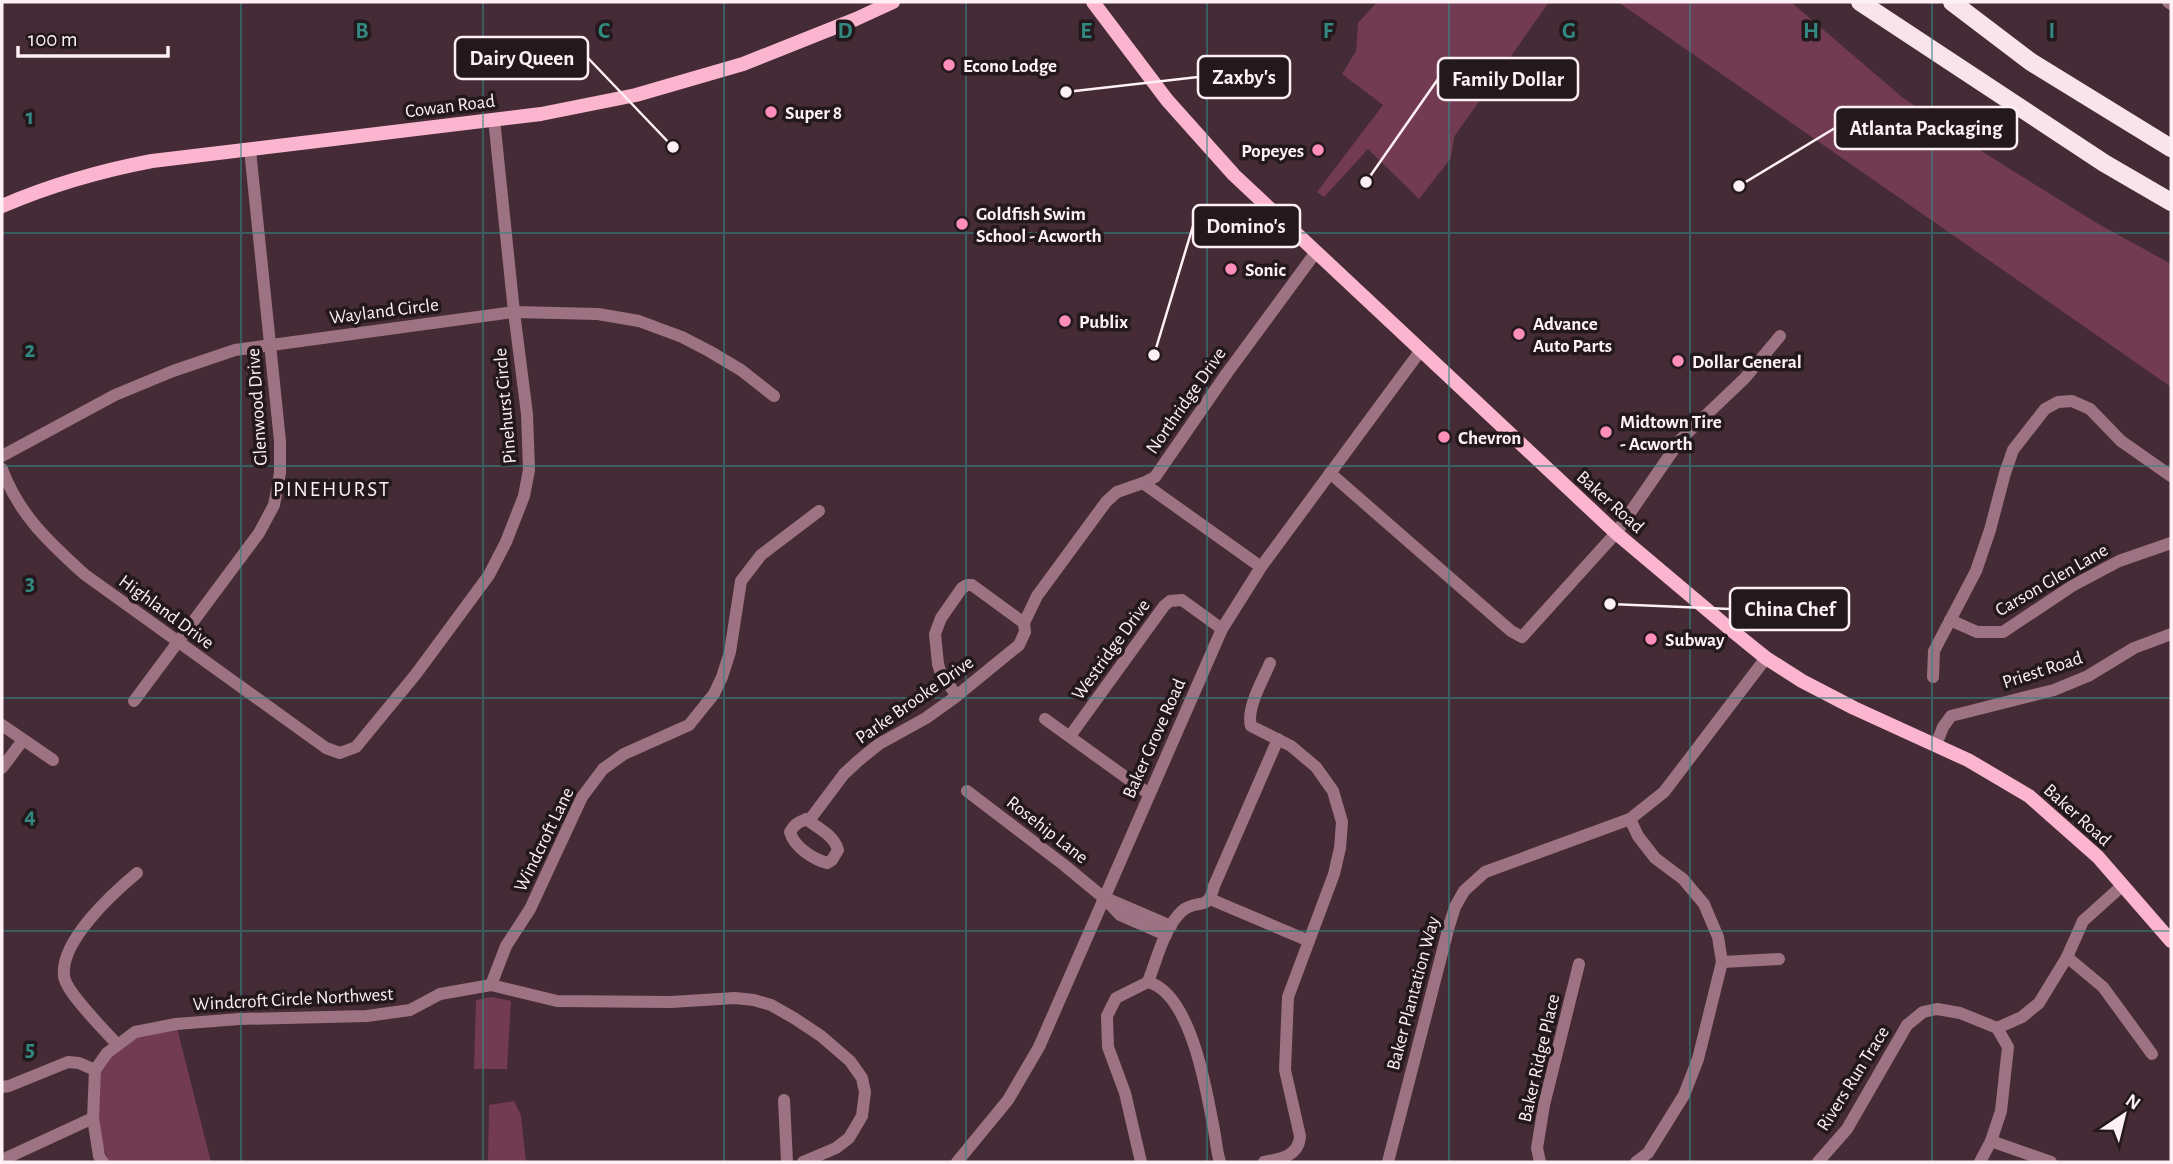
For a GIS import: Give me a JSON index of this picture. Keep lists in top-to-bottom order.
{
  "streets": {
    "main road": ["Cowan Road", "Baker Road"],
    "street": [
      "Wayland Circle",
      "Northridge Drive",
      "Pinehurst Circle",
      "Glenwood Drive",
      "Carson Glen Lane",
      "Highland Drive",
      "Westridge Drive",
      "Priest Road",
      "Parke Brooke Drive",
      "Baker Grove Road",
      "Rosehip Lane",
      "Windcroft Lane",
      "Baker Plantation Way",
      "Windcroft Circle Northwest",
      "Baker Ridge Place",
      "Rivers Run Trace"
    ]
  },
  "crossings": [
    ["Cowan Road", "Pinehurst Circle"],
    ["Cowan Road", "Glenwood Drive"],
    ["Wayland Circle", "Pinehurst Circle"],
    ["Wayland Circle", "Glenwood Drive"],
    ["Northridge Drive", "Baker Road"],
    ["Northridge Drive", "Parke Brooke Drive"],
    ["Pinehurst Circle", "Highland Drive"],
    ["Glenwood Drive", "Highland Drive"],
    ["Baker Road", "Priest Road"],
    ["Baker Road", "Baker Grove Road"],
    ["Baker Road", "Baker Plantation Way"],
    ["Westridge Drive", "Baker Grove Road"],
    ["Baker Grove Road", "Rosehip Lane"],
    ["Windcroft Lane", "Windcroft Circle Northwest"]
  ],
  "districts": ["PINEHURST"],
  "places": [
    "Econo Lodge",
    "Zaxby's",
    "Super 8",
    "Dairy Queen",
    "Popeyes",
    "Family Dollar",
    "Atlanta Packaging",
    "Goldfish Swim School - Acworth",
    "Sonic",
    "Publix",
    "Advance Auto Parts",
    "Domino's",
    "Dollar General",
    "Midtown Tire - Acworth",
    "Chevron",
    "China Chef",
    "Subway"
  ],
  "scale_bar": "100 m",
  "north": "top right",
  "grid": {
    "columns": [
      "B",
      "C",
      "D",
      "E",
      "F",
      "G",
      "H",
      "I"
    ],
    "rows": [
      "1",
      "2",
      "3",
      "4",
      "5"
    ]
  }
}
